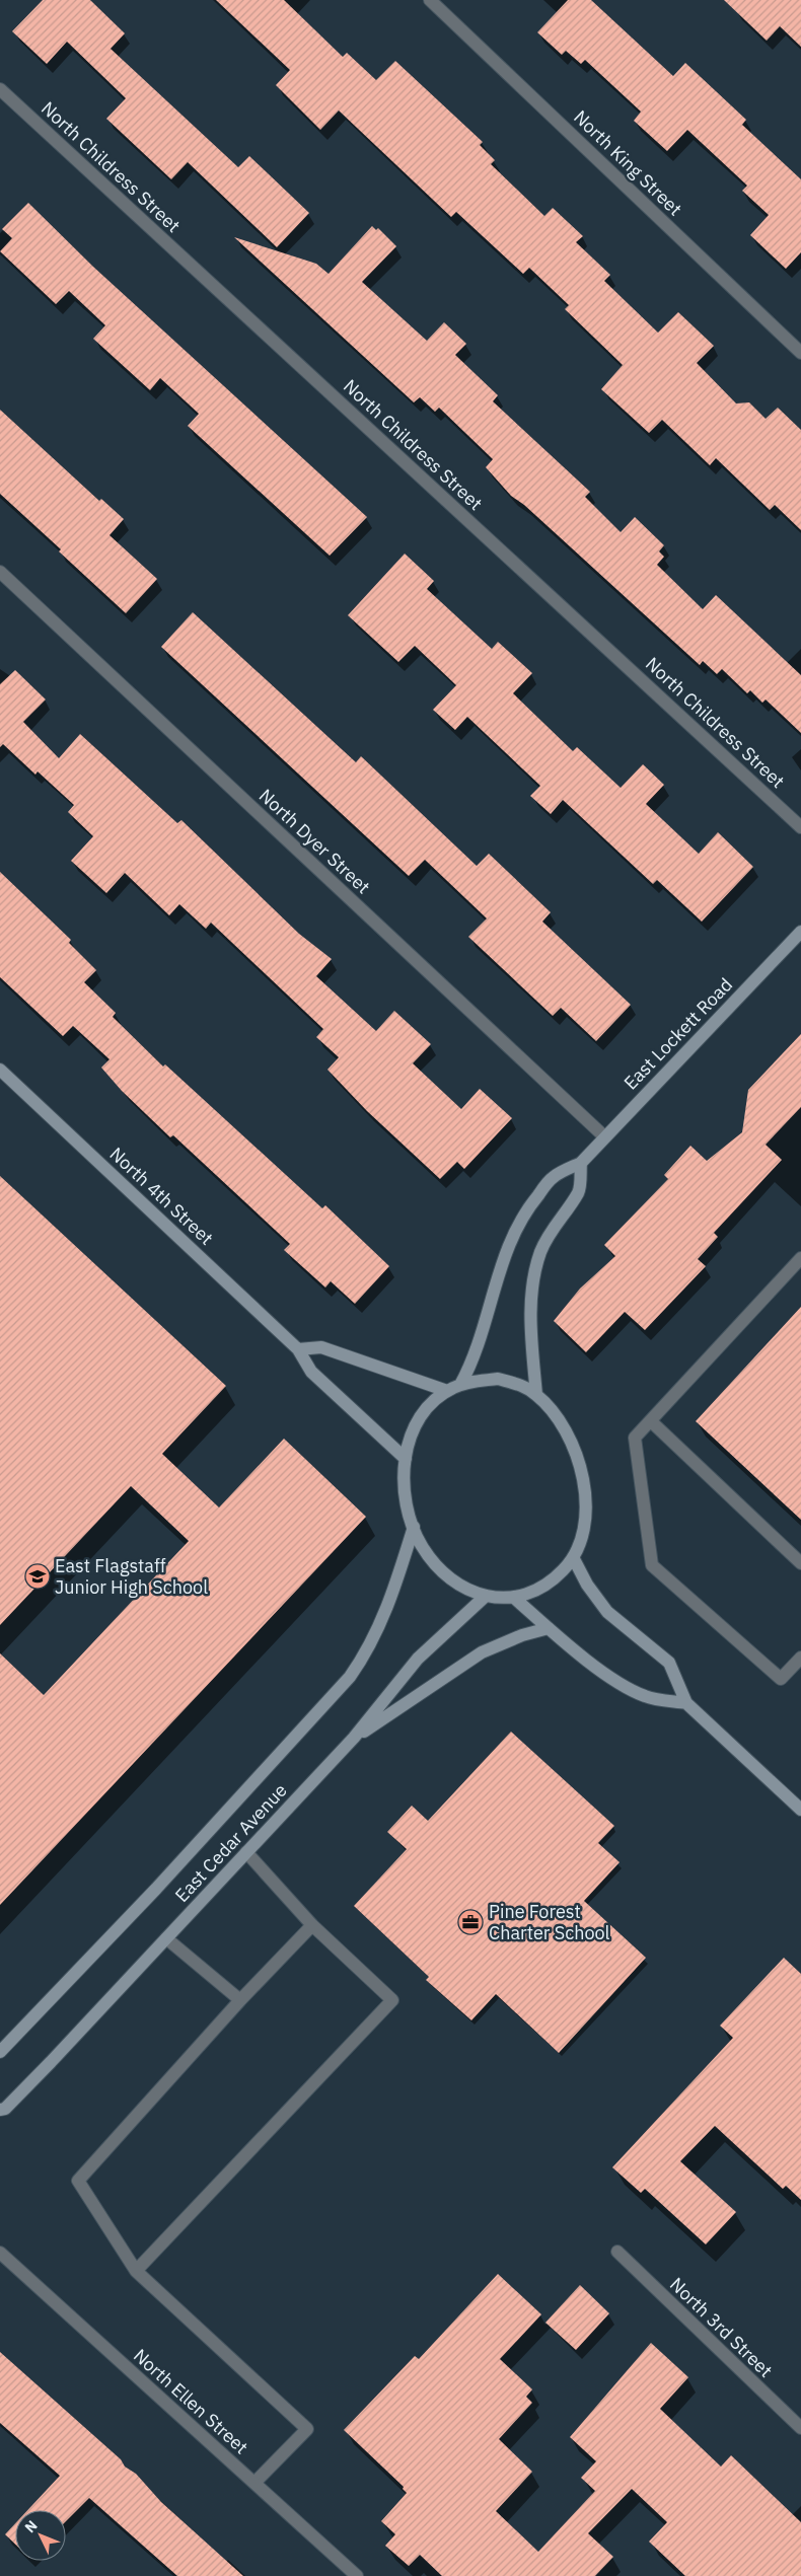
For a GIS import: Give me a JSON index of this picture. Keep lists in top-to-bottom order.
{
  "streets": {
    "main road": ["East Lockett Road", "North 4th Street", "East Cedar Avenue"],
    "street": [
      "North King Street",
      "North Childress Street",
      "North Dyer Street",
      "North 3rd Street",
      "North Ellen Street"
    ]
  },
  "crossings": [
    ["North Dyer Street", "East Lockett Road"]
  ],
  "places": {
    "school or university": ["East Flagstaff Junior High School"],
    "office": ["Pine Forest Charter School"]
  },
  "north": "top left"
}
